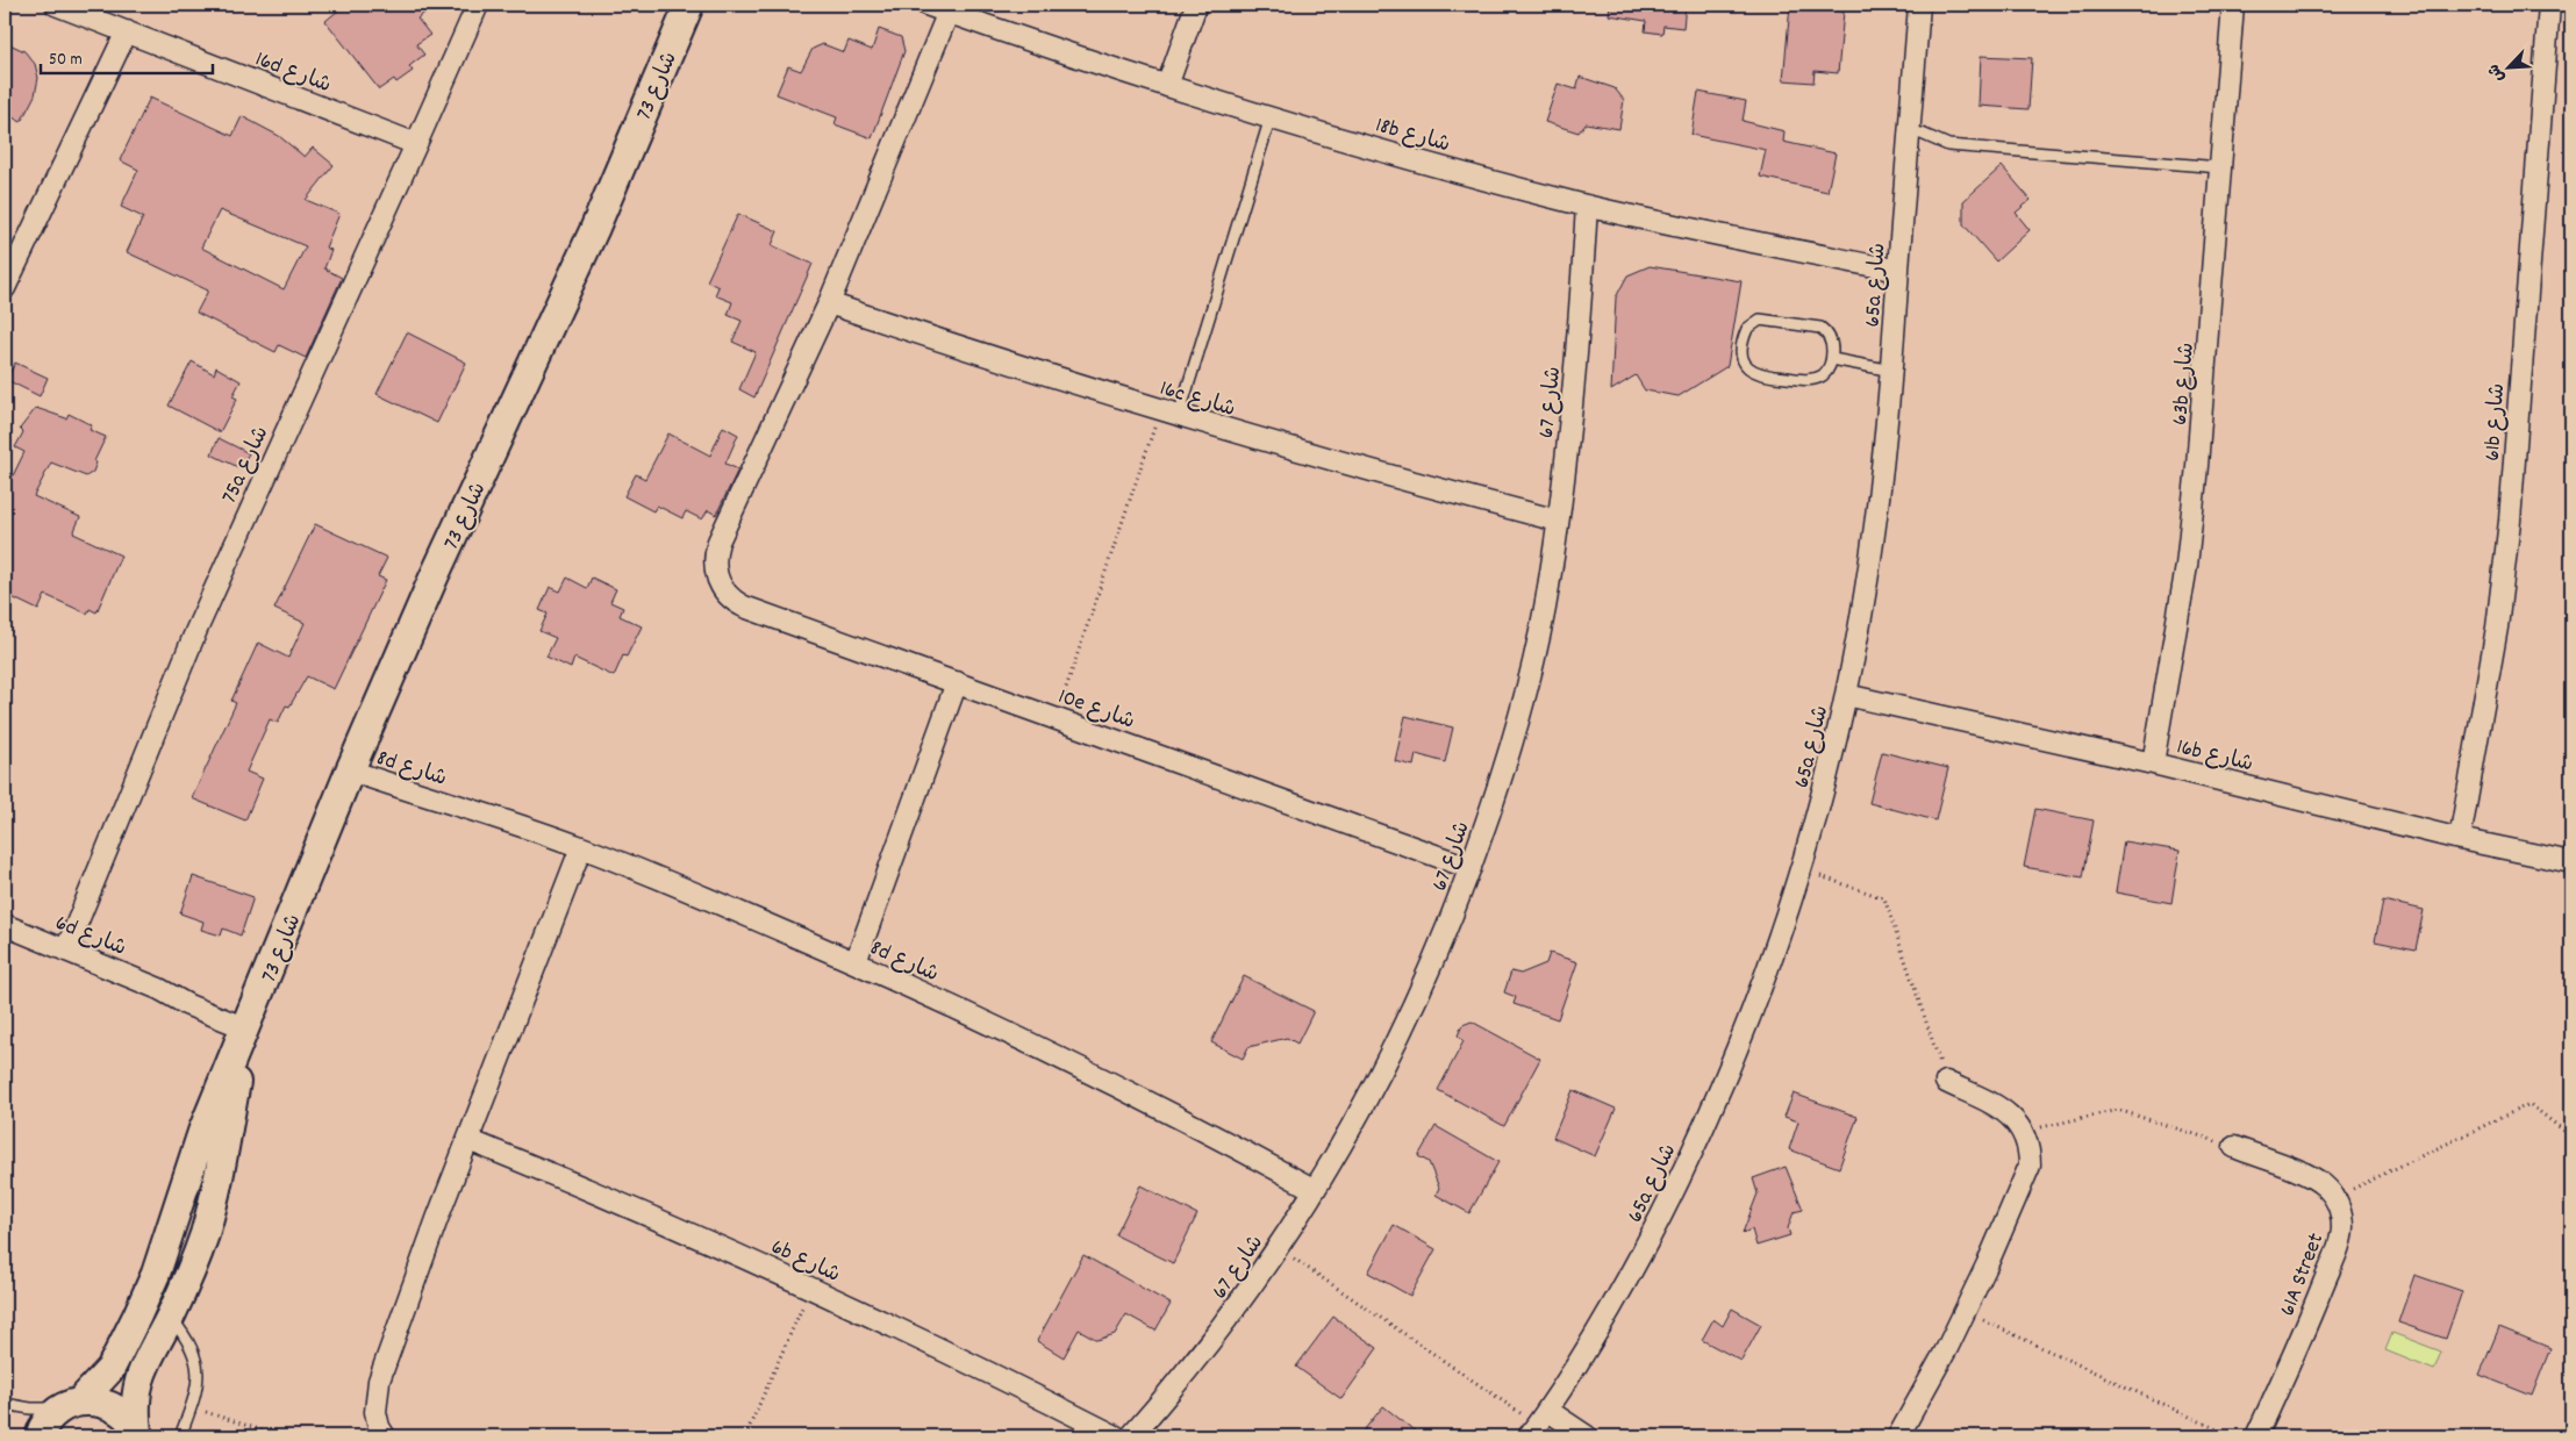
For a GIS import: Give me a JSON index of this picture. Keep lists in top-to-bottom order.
{
  "streets": {
    "street": [
      "16d شارع",
      "شارع 73",
      "18b شارع",
      "65a شارع",
      "63b شارع",
      "16c شارع",
      "شارع 67",
      "61b شارع",
      "75a شارع",
      "10e شارع",
      "16b شارع",
      "8d شارع",
      "6d شارع",
      "6b شارع",
      "61A Street"
    ]
  },
  "crossings": [
    ["16d شارع", "75a شارع"],
    ["شارع 73", "8d شارع"],
    ["شارع 73", "6d شارع"],
    ["18b شارع", "65a شارع"],
    ["18b شارع", "شارع 67"],
    ["65a شارع", "16b شارع"],
    ["63b شارع", "16b شارع"],
    ["16c شارع", "شارع 67"],
    ["16c شارع", "10e شارع"],
    ["شارع 67", "10e شارع"],
    ["شارع 67", "8d شارع"],
    ["61b شارع", "16b شارع"],
    ["75a شارع", "6d شارع"]
  ],
  "scale_bar": "50 m",
  "north": "bottom left"
}
